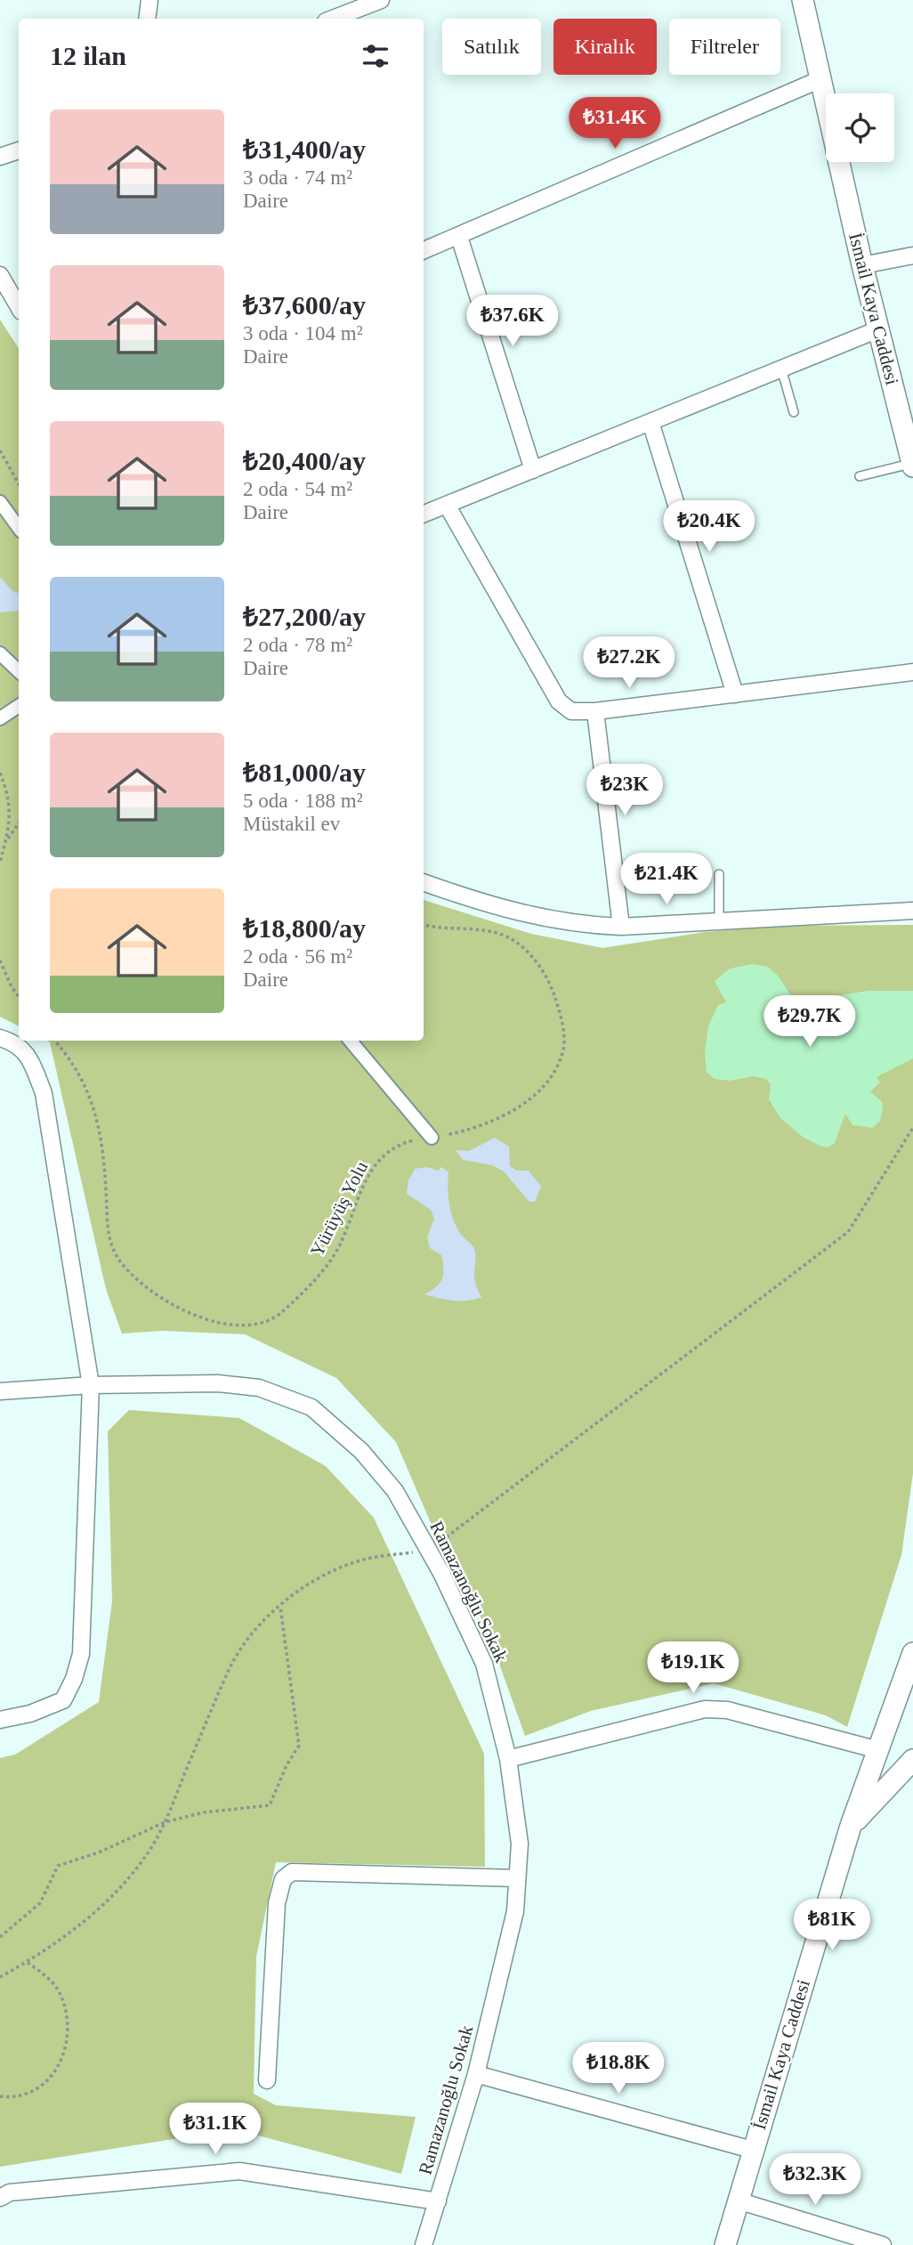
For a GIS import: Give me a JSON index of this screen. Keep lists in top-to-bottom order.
{
  "streets": {
    "street": ["İsmail Kaya Caddesi", "Ramazanoğlu Sokak"],
    "path": ["Yürüyüş Yolu"]
  },
  "page": {
    "chip": ["Satılık", "Kiralık", "Filtreler"],
    "heading": "12 ilan",
    "list": [
      {
        "name": "₺31,400/ay",
        "note": "3 oda · 74 m² · Daire"
      },
      {
        "name": "₺37,600/ay",
        "note": "3 oda · 104 m² · Daire"
      },
      {
        "name": "₺20,400/ay",
        "note": "2 oda · 54 m² · Daire"
      },
      {
        "name": "₺27,200/ay",
        "note": "2 oda · 78 m² · Daire"
      },
      {
        "name": "₺81,000/ay",
        "note": "5 oda · 188 m² · Müstakil ev"
      },
      {
        "name": "₺18,800/ay",
        "note": "2 oda · 56 m² · Daire"
      }
    ],
    "price": [
      "₺31.4K",
      "₺37.6K",
      "₺20.4K",
      "₺27.2K",
      "₺23K",
      "₺21.4K",
      "₺29.7K",
      "₺19.1K",
      "₺81K",
      "₺18.8K",
      "₺31.1K",
      "₺32.3K"
    ]
  }
}
